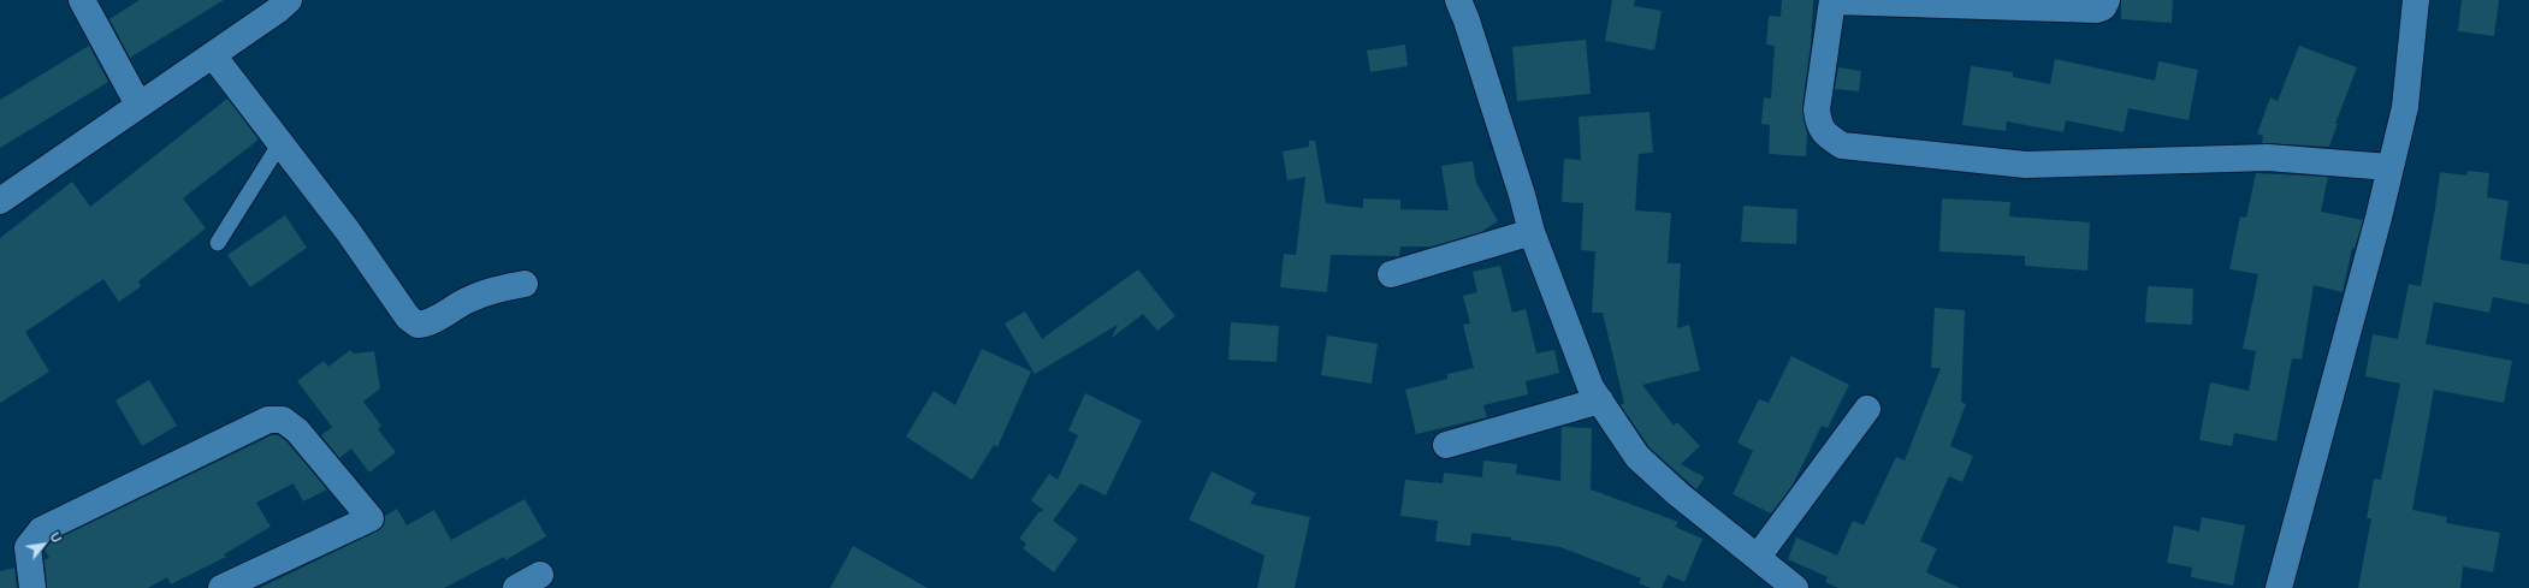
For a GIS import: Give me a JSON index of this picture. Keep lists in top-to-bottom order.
{
  "north": "top right"
}
